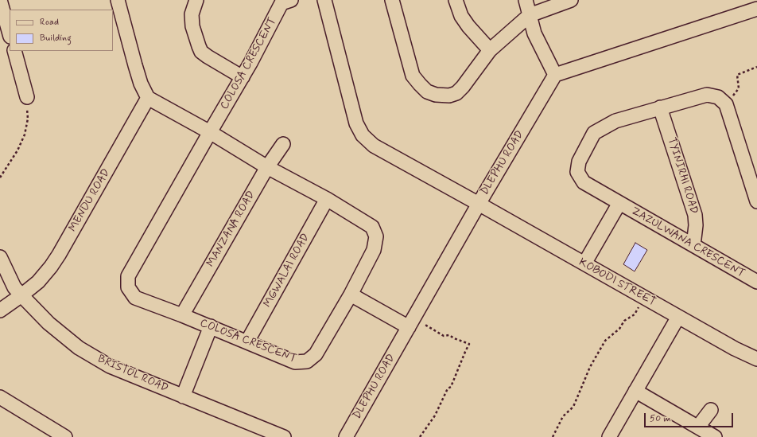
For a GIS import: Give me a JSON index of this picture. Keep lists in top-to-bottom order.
{
  "streets": {
    "street": [
      "COLOSA CRESCENT",
      "DLEPHU ROAD",
      "TYINIRHI ROAD",
      "MENDU ROAD",
      "MANZANA ROAD",
      "ZAZULWANA CRESCENT",
      "MGWALAI ROAD",
      "KOBODI STREET",
      "BRISTOL ROAD"
    ]
  },
  "crossings": [
    ["COLOSA CRESCENT", "MANZANA ROAD"],
    ["COLOSA CRESCENT", "MGWALAI ROAD"],
    ["DLEPHU ROAD", "KOBODI STREET"],
    ["TYINIRHI ROAD", "ZAZULWANA CRESCENT"],
    ["MENDU ROAD", "BRISTOL ROAD"],
    ["ZAZULWANA CRESCENT", "KOBODI STREET"]
  ],
  "legend": ["Road", "Building"],
  "scale_bar": "50 m"
}
